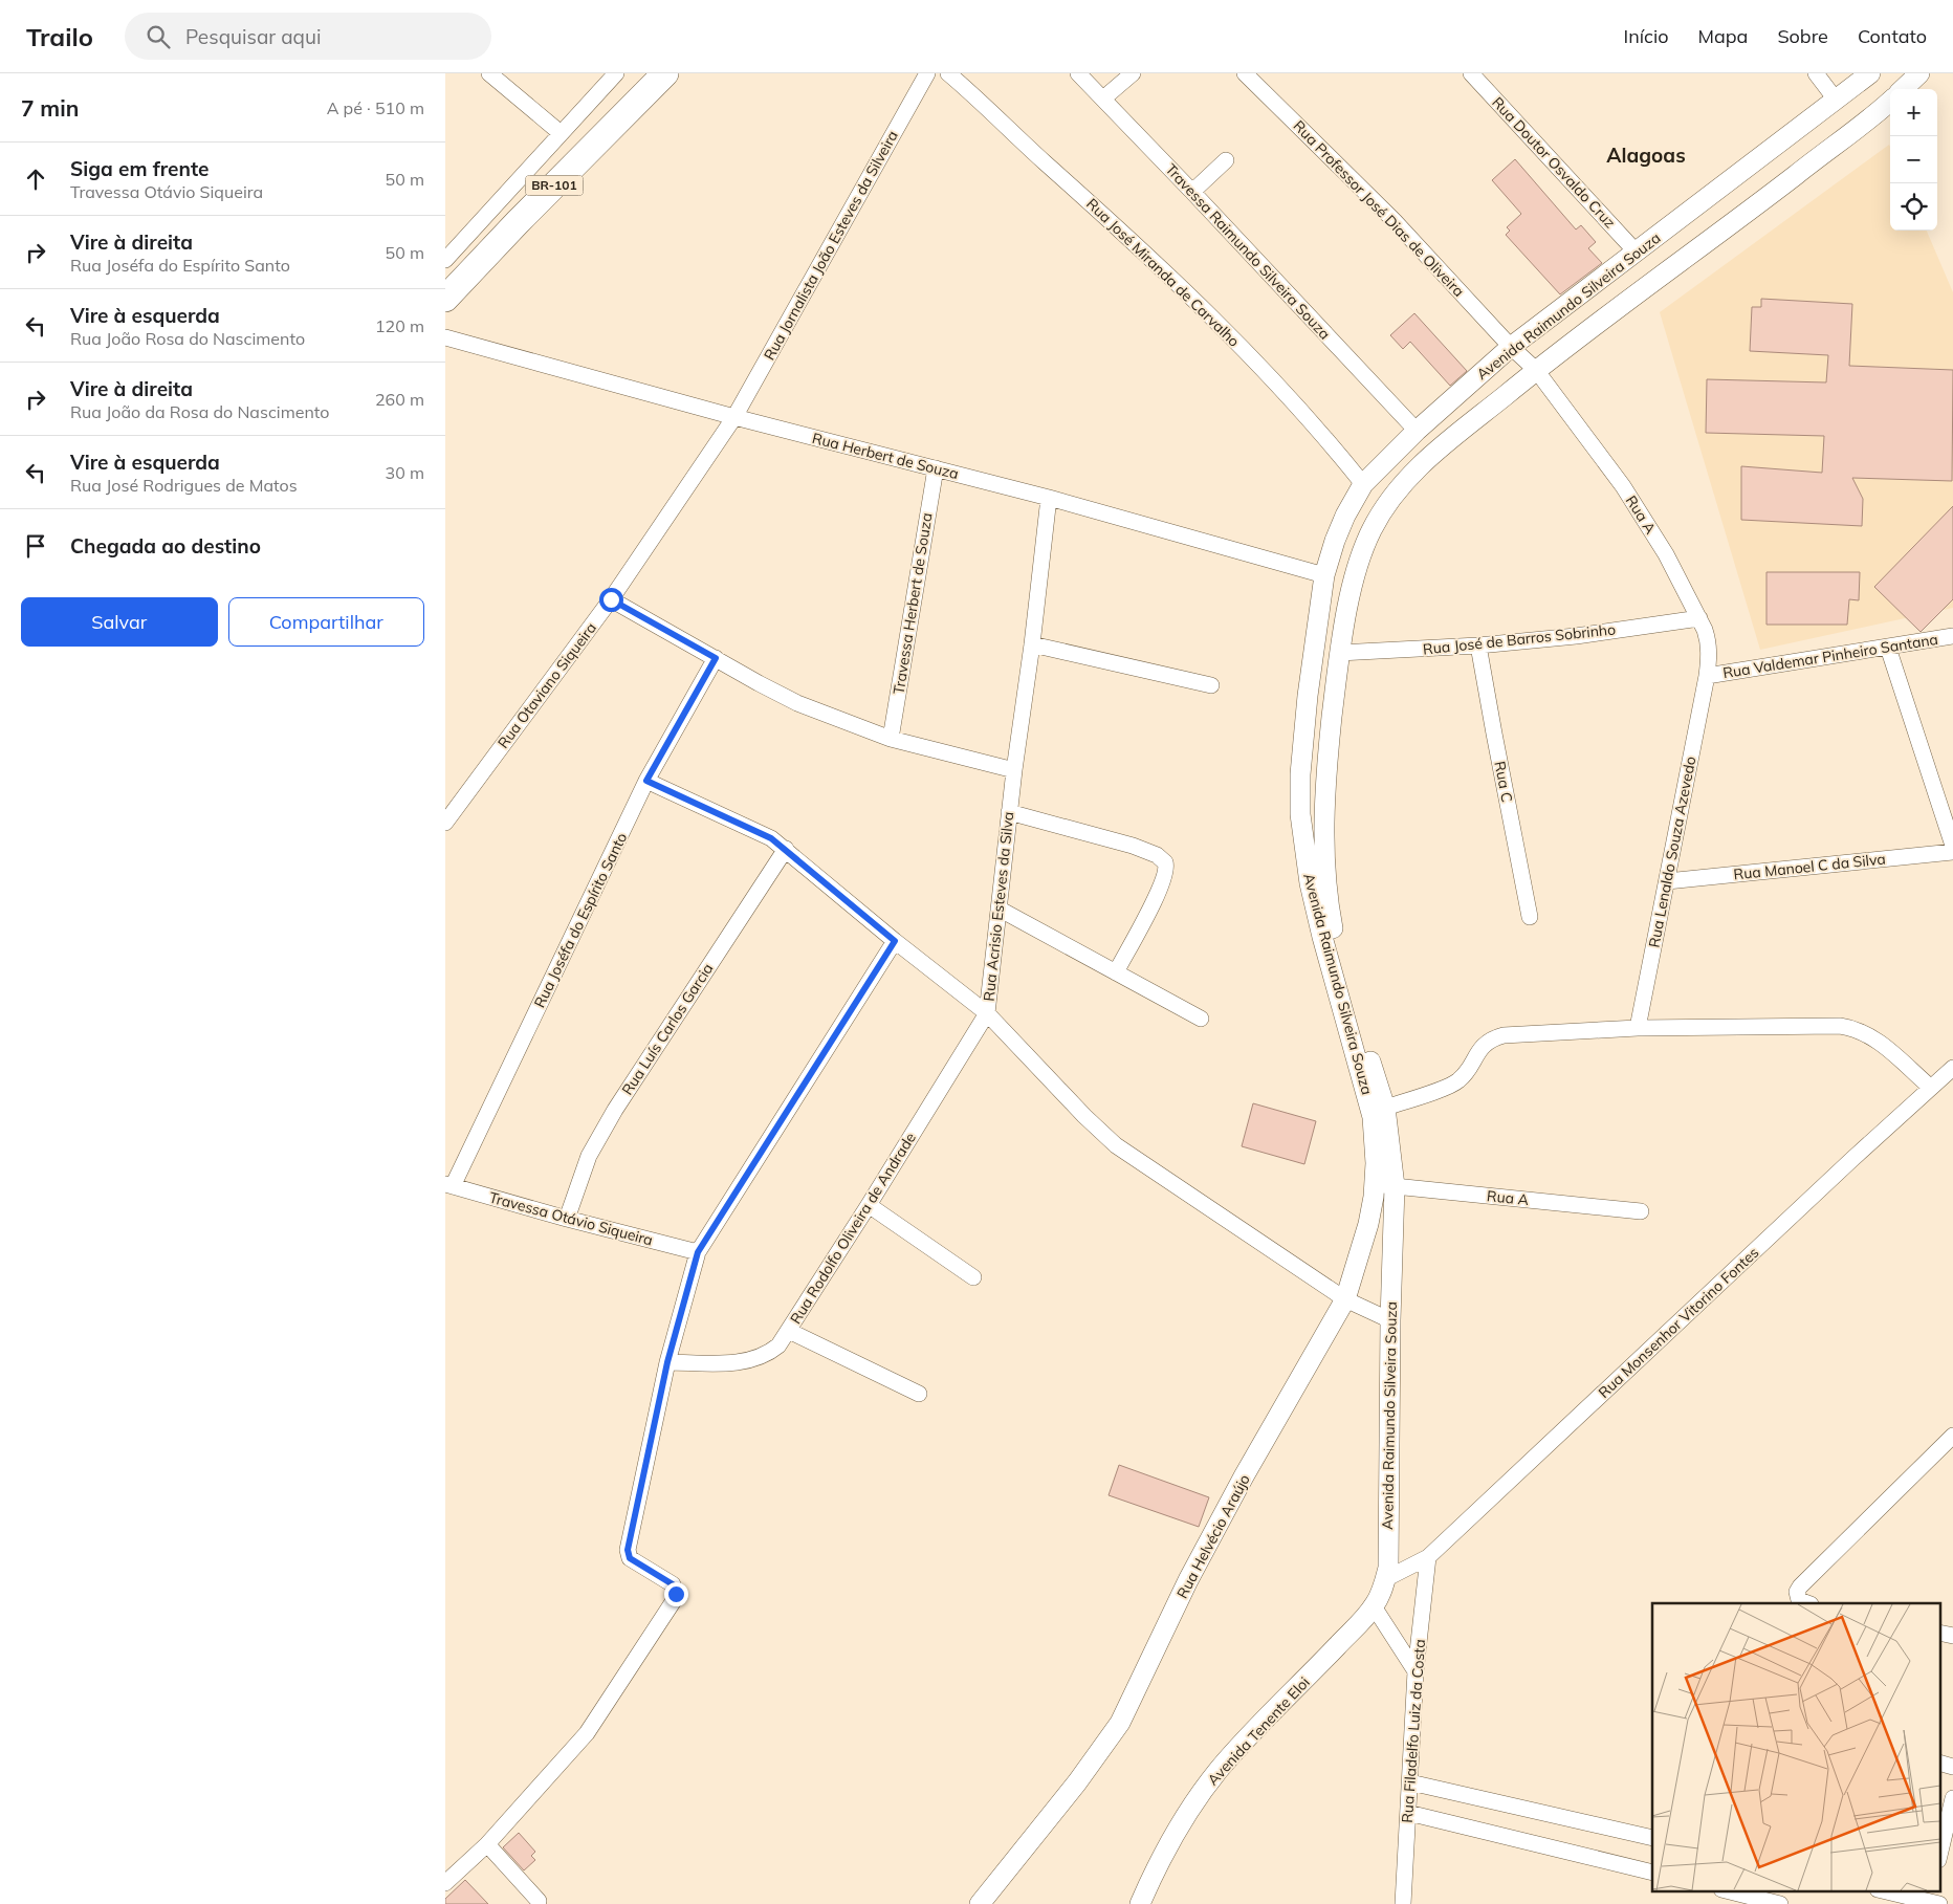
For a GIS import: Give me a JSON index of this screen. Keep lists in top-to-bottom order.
{
  "streets": {
    "highway": ["BR-101"],
    "street": [
      "Rua Doutor Osvaldo Cruz",
      "Rua Professor José Dias de Oliveira",
      "Rua Jornalista João Esteves da Silveira",
      "Travessa Raimundo Silveira Souza",
      "Rua José Miranda de Carvalho",
      "Avenida Raimundo Silveira Souza",
      "Rua Herbert de Souza",
      "Rua A",
      "Travessa Herbert de Souza",
      "Rua José de Barros Sobrinho",
      "Rua Valdemar Pinheiro Santana",
      "Rua Otaviano Siqueira",
      "Rua C",
      "Rua Lenaldo Souza Azevedo",
      "Rua Manoel C da Silva",
      "Rua Acrisio Esteves da Silva",
      "Rua Joséfa do Espírito Santo",
      "Rua Luís Carlos Garcia",
      "Travessa Otávio Siqueira",
      "Rua Rodolfo Oliveira de Andrade",
      "Rua Monsenhor Vitorino Fontes",
      "Rua Helvécio Araújo",
      "Avenida Tenente Eloi",
      "Rua Filadelfo Luiz da Costa"
    ]
  },
  "crossings": [
    ["Rua Doutor Osvaldo Cruz", "Avenida Raimundo Silveira Souza"],
    ["Rua Professor José Dias de Oliveira", "Avenida Raimundo Silveira Souza"],
    ["Rua Professor José Dias de Oliveira", "Rua A"],
    ["Rua Jornalista João Esteves da Silveira", "Rua Herbert de Souza"],
    ["Rua Jornalista João Esteves da Silveira", "Rua Otaviano Siqueira"],
    ["Travessa Raimundo Silveira Souza", "Avenida Raimundo Silveira Souza"],
    ["Rua José Miranda de Carvalho", "Avenida Raimundo Silveira Souza"],
    ["Avenida Raimundo Silveira Souza", "Rua Herbert de Souza"],
    ["Avenida Raimundo Silveira Souza", "Rua A"],
    ["Avenida Raimundo Silveira Souza", "Rua José de Barros Sobrinho"],
    ["Avenida Raimundo Silveira Souza", "Rua Lenaldo Souza Azevedo"],
    ["Avenida Raimundo Silveira Souza", "Rua Acrisio Esteves da Silva"],
    ["Avenida Raimundo Silveira Souza", "Rua Monsenhor Vitorino Fontes"],
    ["Avenida Raimundo Silveira Souza", "Rua Helvécio Araújo"],
    ["Avenida Raimundo Silveira Souza", "Avenida Tenente Eloi"],
    ["Rua Herbert de Souza", "Travessa Herbert de Souza"],
    ["Rua Herbert de Souza", "Rua Otaviano Siqueira"],
    ["Rua Herbert de Souza", "Rua Acrisio Esteves da Silva"],
    ["Rua A", "Rua José de Barros Sobrinho"],
    ["Rua A", "Rua Valdemar Pinheiro Santana"],
    ["Rua A", "Rua Lenaldo Souza Azevedo"],
    ["Rua A", "Rua Helvécio Araújo"],
    ["Rua José de Barros Sobrinho", "Rua C"],
    ["Rua Valdemar Pinheiro Santana", "Rua Lenaldo Souza Azevedo"],
    ["Rua Lenaldo Souza Azevedo", "Rua Manoel C da Silva"],
    ["Rua Acrisio Esteves da Silva", "Rua Rodolfo Oliveira de Andrade"],
    ["Rua Acrisio Esteves da Silva", "Rua Helvécio Araújo"],
    ["Rua Joséfa do Espírito Santo", "Travessa Otávio Siqueira"],
    ["Rua Luís Carlos Garcia", "Travessa Otávio Siqueira"],
    ["Rua Monsenhor Vitorino Fontes", "Avenida Tenente Eloi"],
    ["Rua Monsenhor Vitorino Fontes", "Rua Filadelfo Luiz da Costa"]
  ],
  "districts": ["Alagoas"],
  "page": {
    "header": "Trailo",
    "search": "Pesquisar aqui",
    "nav": [
      "Início",
      "Mapa",
      "Sobre",
      "Contato"
    ],
    "heading": ["7 min", "A pé · 510 m"],
    "map_buttons": ["+", "−"],
    "list": [
      ["Siga em frente", "Travessa Otávio Siqueira", "50 m"],
      ["Vire à direita", "Rua Joséfa do Espírito Santo", "50 m"],
      ["Vire à esquerda", "Rua João Rosa do Nascimento", "120 m"],
      ["Vire à direita", "Rua João da Rosa do Nascimento", "260 m"],
      ["Vire à esquerda", "Rua José Rodrigues de Matos", "30 m"],
      "Chegada ao destino"
    ],
    "buttons": ["Salvar", "Compartilhar"]
  }
}
